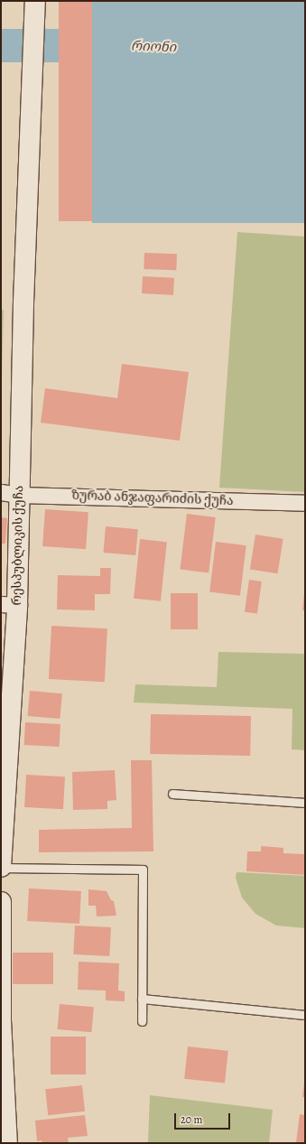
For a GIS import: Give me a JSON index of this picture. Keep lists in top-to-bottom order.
{
  "streets": {
    "street": ["ზურაბ ანჯაფარიძის ქუჩა", "რესპუბლიკის ქუჩა"]
  },
  "crossings": [
    ["ზურაბ ანჯაფარიძის ქუჩა", "რესპუბლიკის ქუჩა"]
  ],
  "water": ["რიონი"],
  "scale_bar": "20 m"
}
